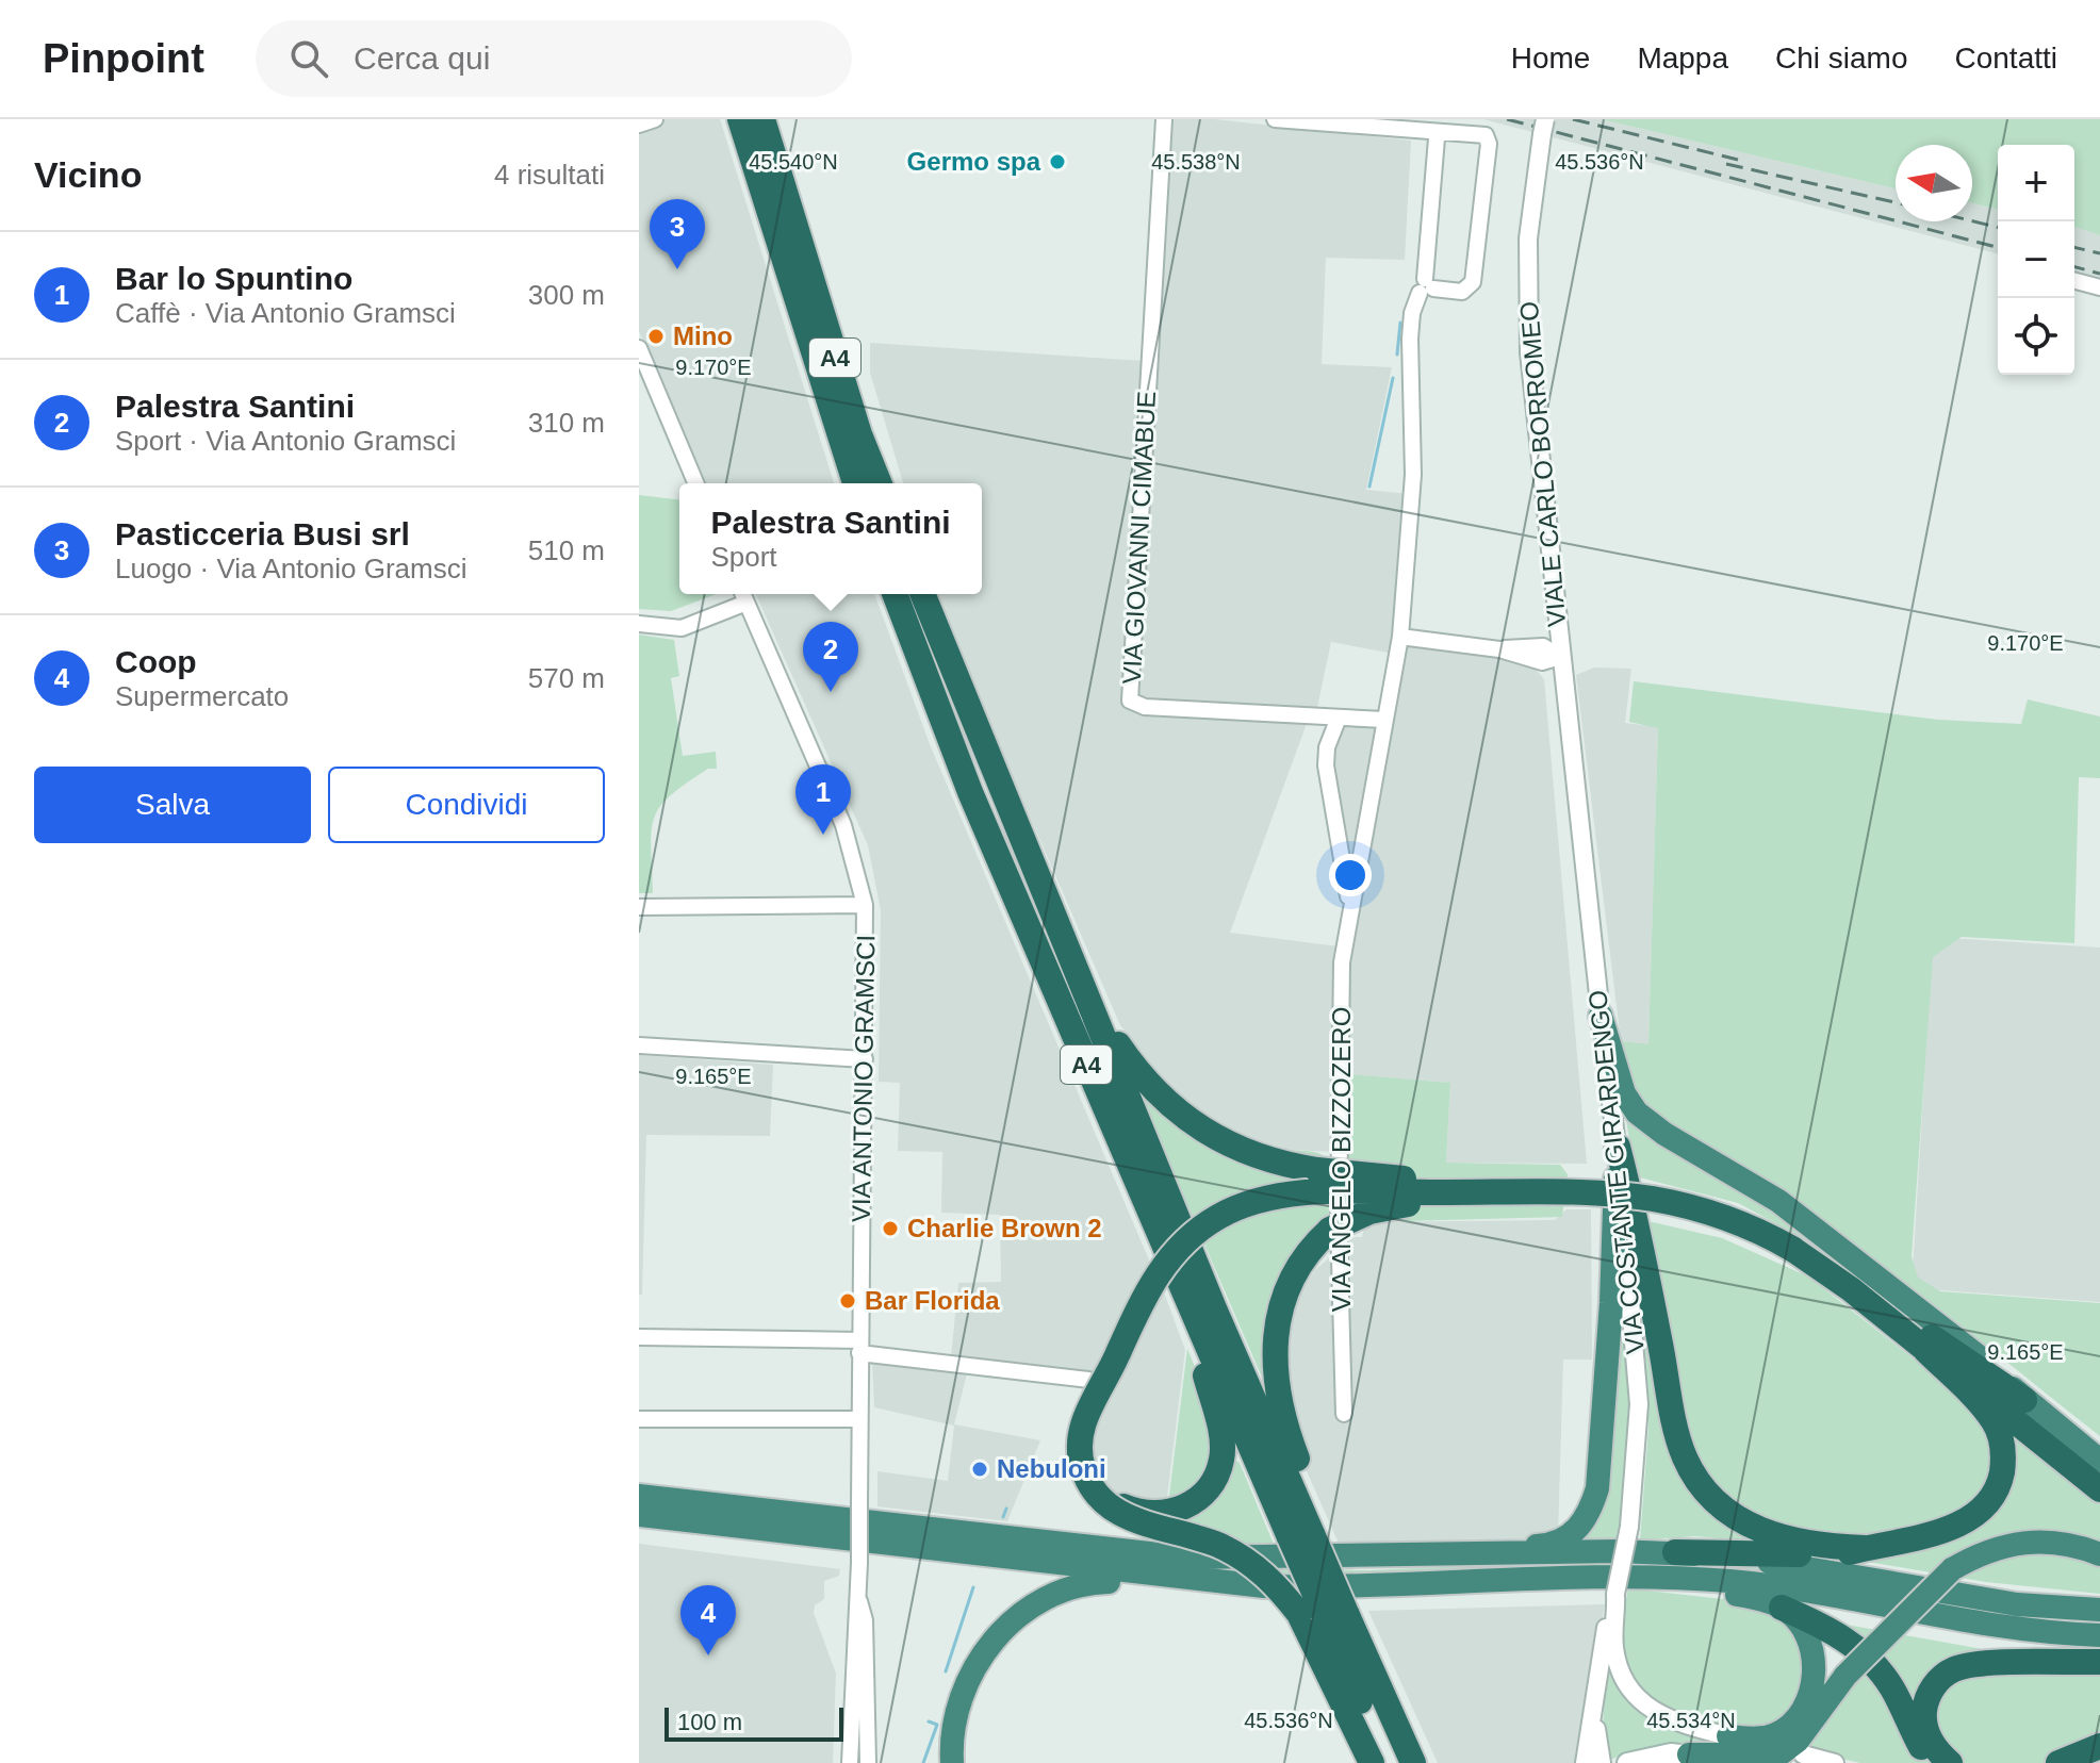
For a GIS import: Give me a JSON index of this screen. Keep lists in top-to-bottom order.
{
  "streets": {
    "highway": ["A4"],
    "street": [
      "VIALE CARLO BORROMEO",
      "VIA GIOVANNI CIMABUE",
      "VIA ANTONIO GRAMSCI",
      "VIA ANGELO BIZZOZERO",
      "VIA COSTANTE GIRARDENGO"
    ]
  },
  "crossings": [
    ["VIALE CARLO BORROMEO", "VIA COSTANTE GIRARDENGO"],
    ["VIA GIOVANNI CIMABUE", "VIA ANGELO BIZZOZERO"]
  ],
  "places": [
    "Germo spa",
    "Mino",
    "Charlie Brown 2",
    "Bar Florida",
    "Nebuloni"
  ],
  "scale_bar": "100 m",
  "north": "left",
  "page": {
    "header": "Pinpoint",
    "search": "Cerca qui",
    "nav": [
      "Home",
      "Mappa",
      "Chi siamo",
      "Contatti"
    ],
    "heading": ["Vicino", "4 risultati"],
    "map_buttons": ["+", "−"],
    "pins": [
      "3",
      "2",
      "1",
      "4"
    ],
    "list": [
      {
        "mark": "1",
        "name": "Bar lo Spuntino",
        "note": "Caffè · Via Antonio Gramsci",
        "value": "300 m"
      },
      {
        "mark": "2",
        "name": "Palestra Santini",
        "note": "Sport · Via Antonio Gramsci",
        "value": "310 m"
      },
      {
        "mark": "3",
        "name": "Pasticceria Busi srl",
        "note": "Luogo · Via Antonio Gramsci",
        "value": "510 m"
      },
      {
        "mark": "4",
        "name": "Coop",
        "note": "Supermercato",
        "value": "570 m"
      }
    ],
    "popup": ["Palestra Santini", "Sport"],
    "buttons": ["Salva", "Condividi"],
    "scale": "100 m"
  },
  "coordinates": [
    "45.540°N",
    "45.538°N",
    "45.536°N",
    "9.170°E",
    "9.165°E",
    "45.534°N"
  ]
}
